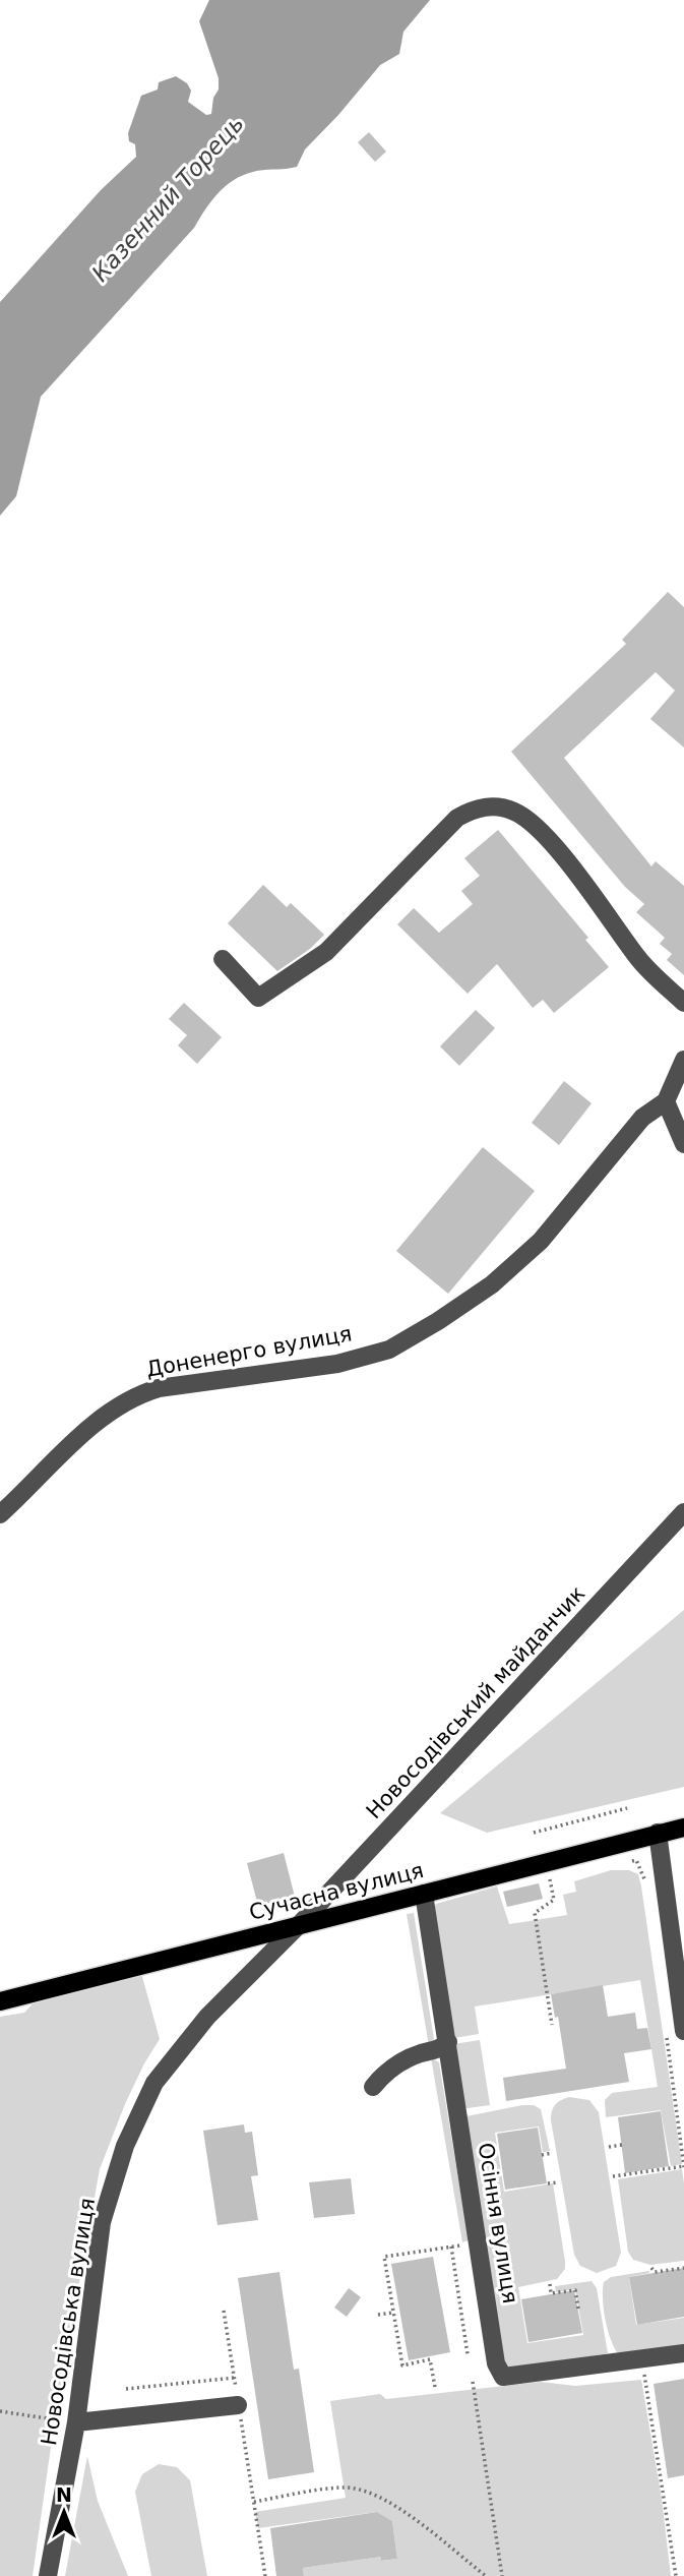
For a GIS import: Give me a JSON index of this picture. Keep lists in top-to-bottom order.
{
  "streets": {
    "main road": ["Сучасна вулиця"],
    "street": [
      "Доненерго вулиця",
      "Новосодівський майданчик",
      "Осіння вулиця",
      "Новосодівська вулиця"
    ]
  },
  "crossings": [
    ["Новосодівський майданчик", "Сучасна вулиця"],
    ["Новосодівський майданчик", "Новосодівська вулиця"],
    ["Сучасна вулиця", "Осіння вулиця"],
    ["Сучасна вулиця", "Новосодівська вулиця"]
  ],
  "water": ["Казенний Торець"],
  "north": "top"
}
